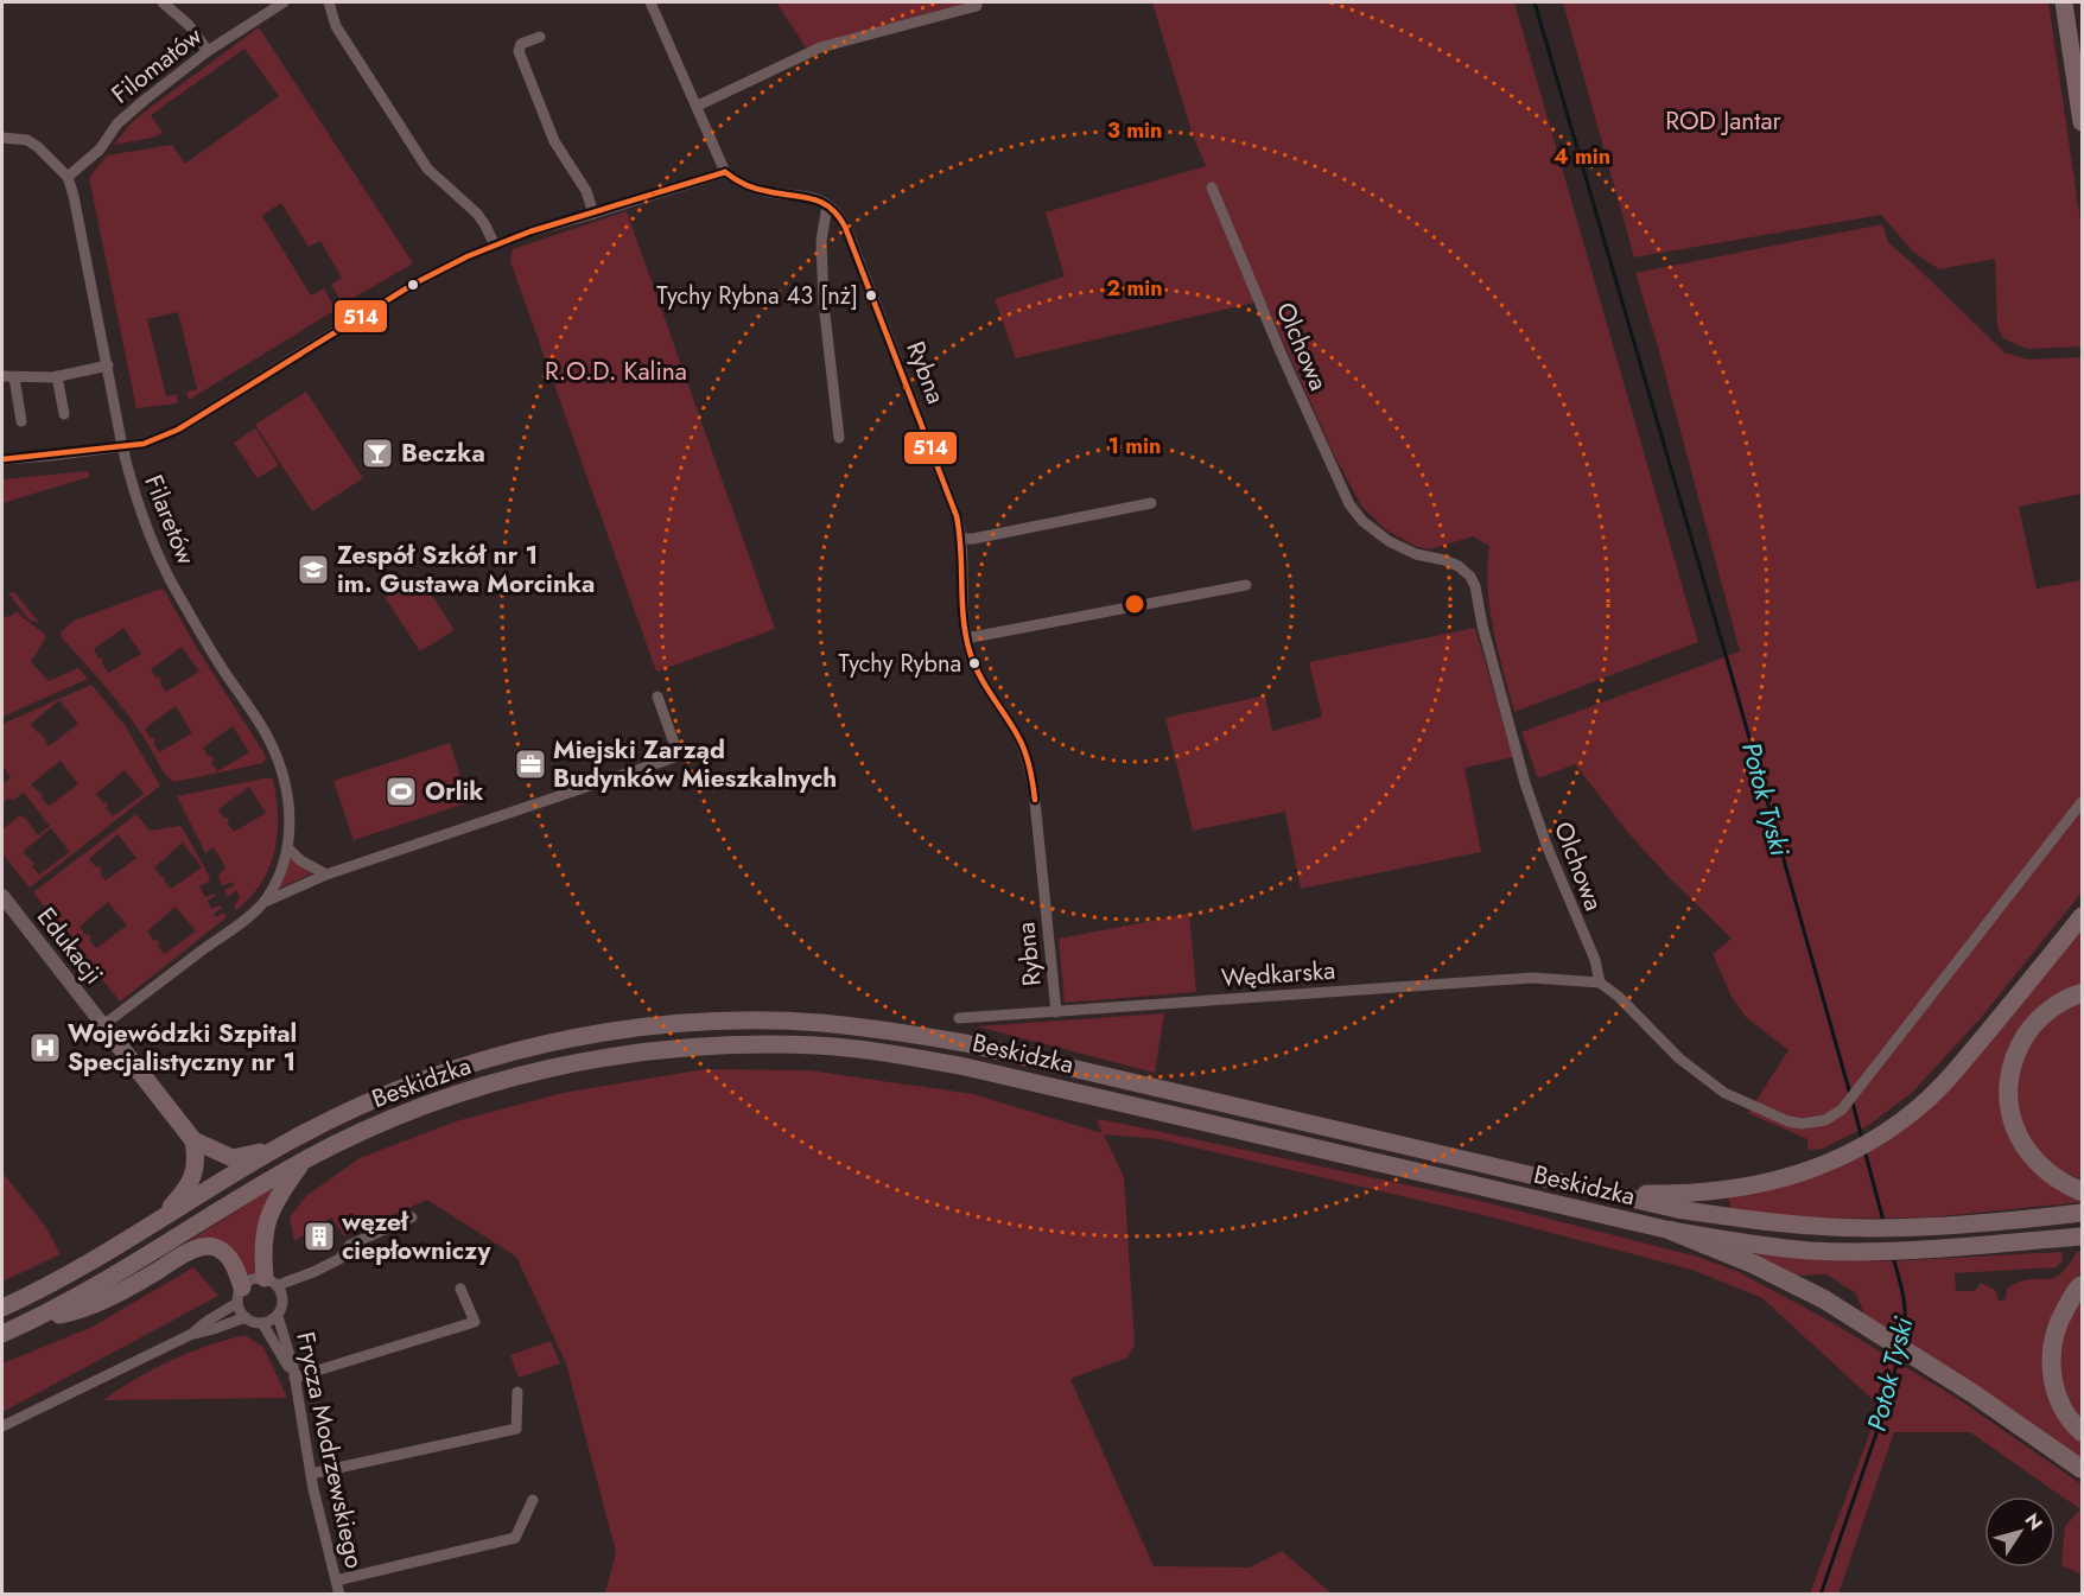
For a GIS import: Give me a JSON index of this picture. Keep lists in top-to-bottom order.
{
  "streets": {
    "main road": ["Beskidzka"],
    "street": [
      "Filomatów",
      "Olchowa",
      "Rybna",
      "Filaretów",
      "Edukacji",
      "Wędkarska",
      "Frycza Modrzewskiego"
    ]
  },
  "crossings": [
    ["Filomatów", "Filaretów"],
    ["Olchowa", "Wędkarska"],
    ["Rybna", "Wędkarska"],
    ["Filaretów", "Edukacji"]
  ],
  "water": ["Potok Tyski"],
  "parks": ["ROD Jantar", "R.O.D. Kalina"],
  "places": {
    "other": ["Tychy Rybna 43 [nż]", "Tychy Rybna"],
    "bar": ["Beczka"],
    "school or university": ["Zespół Szkół nr 1 im. Gustawa Morcinka"],
    "office": ["Miejski Zarząd Budynków Mieszkalnych"],
    "sports": ["Orlik"],
    "hospital": ["Wojewódzki Szpital Specjalistyczny nr 1"],
    "building": ["węzeł ciepłowniczy"]
  },
  "lines": ["transit line 514"],
  "north": "top right",
  "rings": [
    "3 min",
    "4 min",
    "2 min",
    "1 min"
  ]
}
